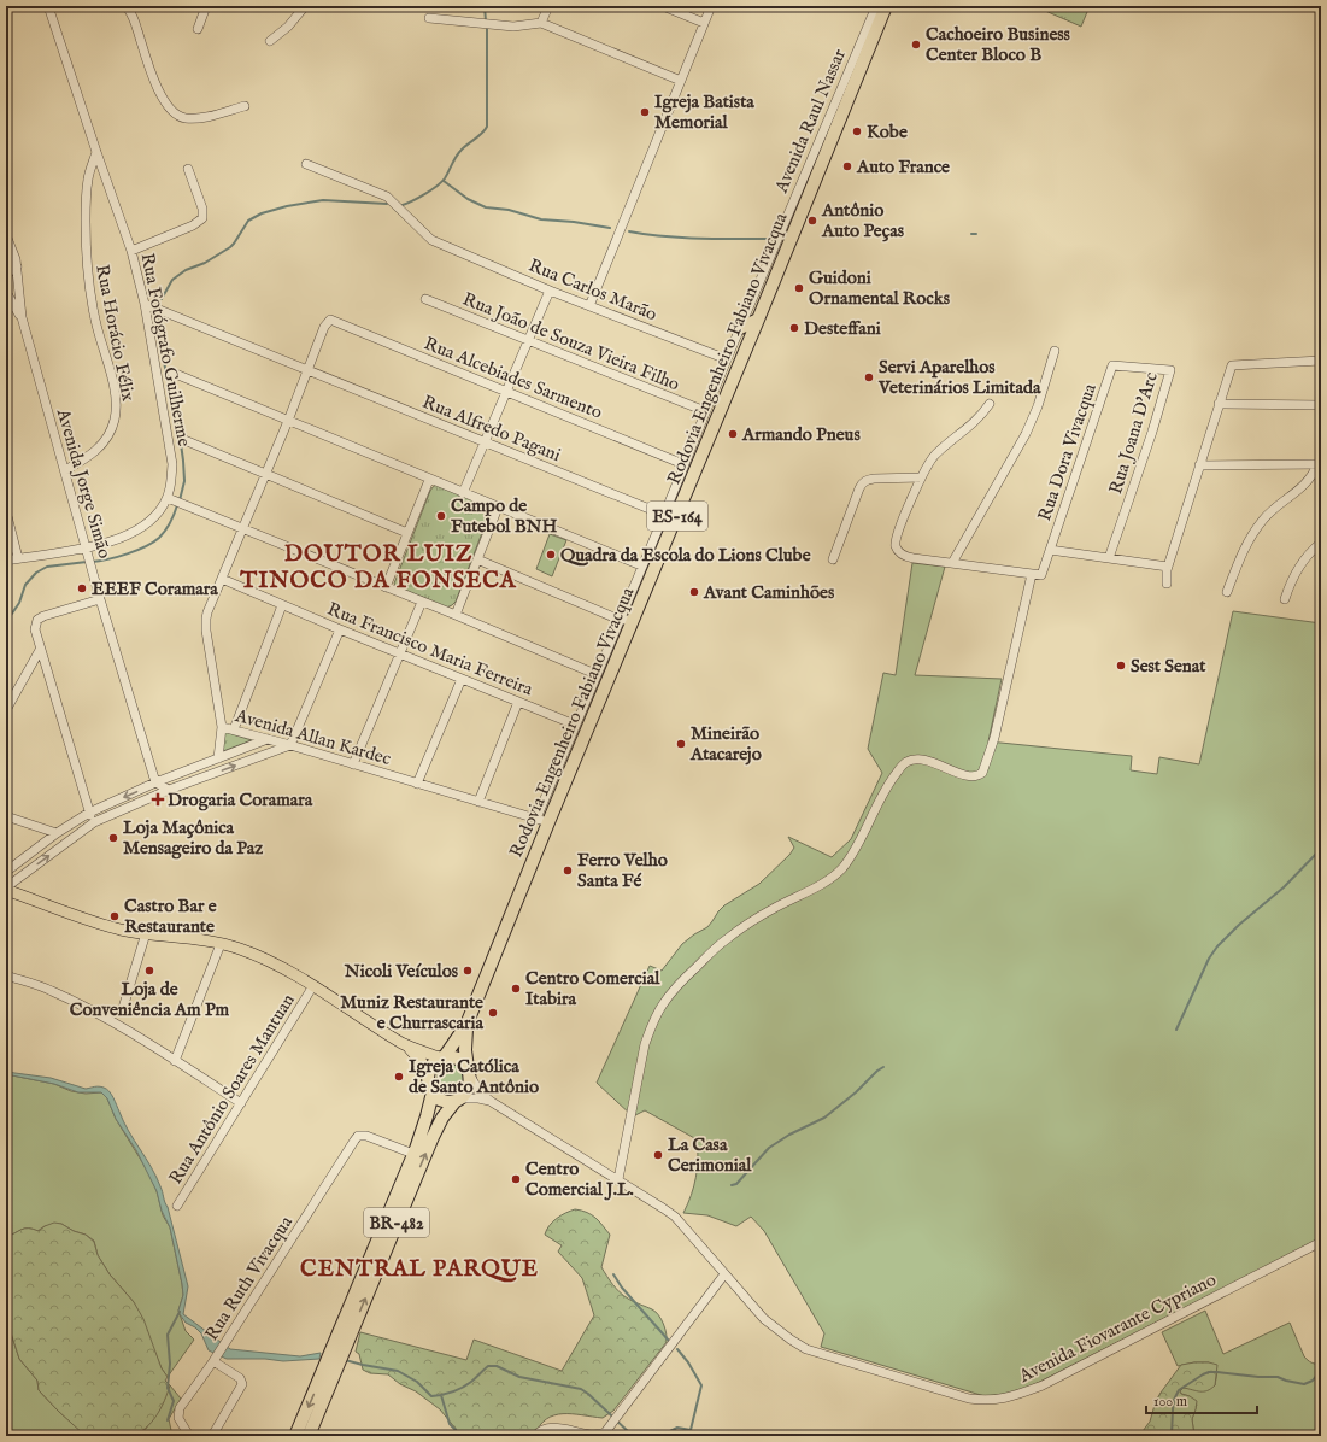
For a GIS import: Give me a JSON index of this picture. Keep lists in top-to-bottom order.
{
  "streets": {
    "highway": ["Rodovia Engenheiro Fabiano Vivacqua", "ES-164", "BR-482"],
    "street": [
      "Avenida Raul Nassar",
      "Rua Carlos Marão",
      "Rua Horácio Félix",
      "Rua João de Souza Vieira Filho",
      "Rua Fotógrafo Guilherme",
      "Rua Alcebiades Sarmento",
      "Rua Alfredo Pagani",
      "Rua Joana D'Arc",
      "Rua Dora Vivacqua",
      "Avenida Jorge Simão",
      "Rua Francisco Maria Ferreira",
      "Avenida Allan Kardec",
      "Rua Antônio Soares Mantuan",
      "Rua Ruth Vivacqua",
      "Avenida Fiovarante Cypriano"
    ]
  },
  "crossings": [
    ["Avenida Raul Nassar", "Rodovia Engenheiro Fabiano Vivacqua"],
    ["Rua Horácio Félix", "Rua Fotógrafo Guilherme"],
    ["Rua Horácio Félix", "Avenida Jorge Simão"],
    ["Rodovia Engenheiro Fabiano Vivacqua", "Avenida Allan Kardec"],
    ["Rodovia Engenheiro Fabiano Vivacqua", "BR-482"],
    ["Rua Fotógrafo Guilherme", "Rua Alfredo Pagani"],
    ["Rua Fotógrafo Guilherme", "Avenida Jorge Simão"],
    ["Rua Alcebiades Sarmento", "Avenida Allan Kardec"],
    ["Rua Alfredo Pagani", "Avenida Allan Kardec"],
    ["Rua Joana D'Arc", "Rua Dora Vivacqua"],
    ["Rua Francisco Maria Ferreira", "Avenida Allan Kardec"],
    ["BR-482", "Rua Ruth Vivacqua"]
  ],
  "districts": ["DOUTOR LUIZ TINOCO DA FONSECA", "CENTRAL PARQUE"],
  "places": {
    "other": [
      "Cachoeiro Business Center Bloco B",
      "Igreja Batista Memorial",
      "Kobe",
      "Auto France",
      "Antônio Auto Peças",
      "Guidoni Ornamental Rocks",
      "Desteffani",
      "Servi Aparelhos Veterinários Limitada",
      "Armando Pneus",
      "Campo de Futebol BNH",
      "Quadra da Escola do Lions Clube",
      "EEEF Coramara",
      "Avant Caminhões",
      "Sest Senat",
      "Mineirão Atacarejo",
      "Loja Maçônica Mensageiro da Paz",
      "Ferro Velho Santa Fé",
      "Castro Bar e Restaurante",
      "Loja de Conveniência Am Pm",
      "Nicoli Veículos",
      "Centro Comercial Itabira",
      "Muniz Restaurante e Churrascaria",
      "Igreja Católica de Santo Antônio",
      "La Casa Cerimonial",
      "Centro Comercial J.L."
    ],
    "health": ["Drogaria Coramara"]
  },
  "scale_bar": "100 m"
}
